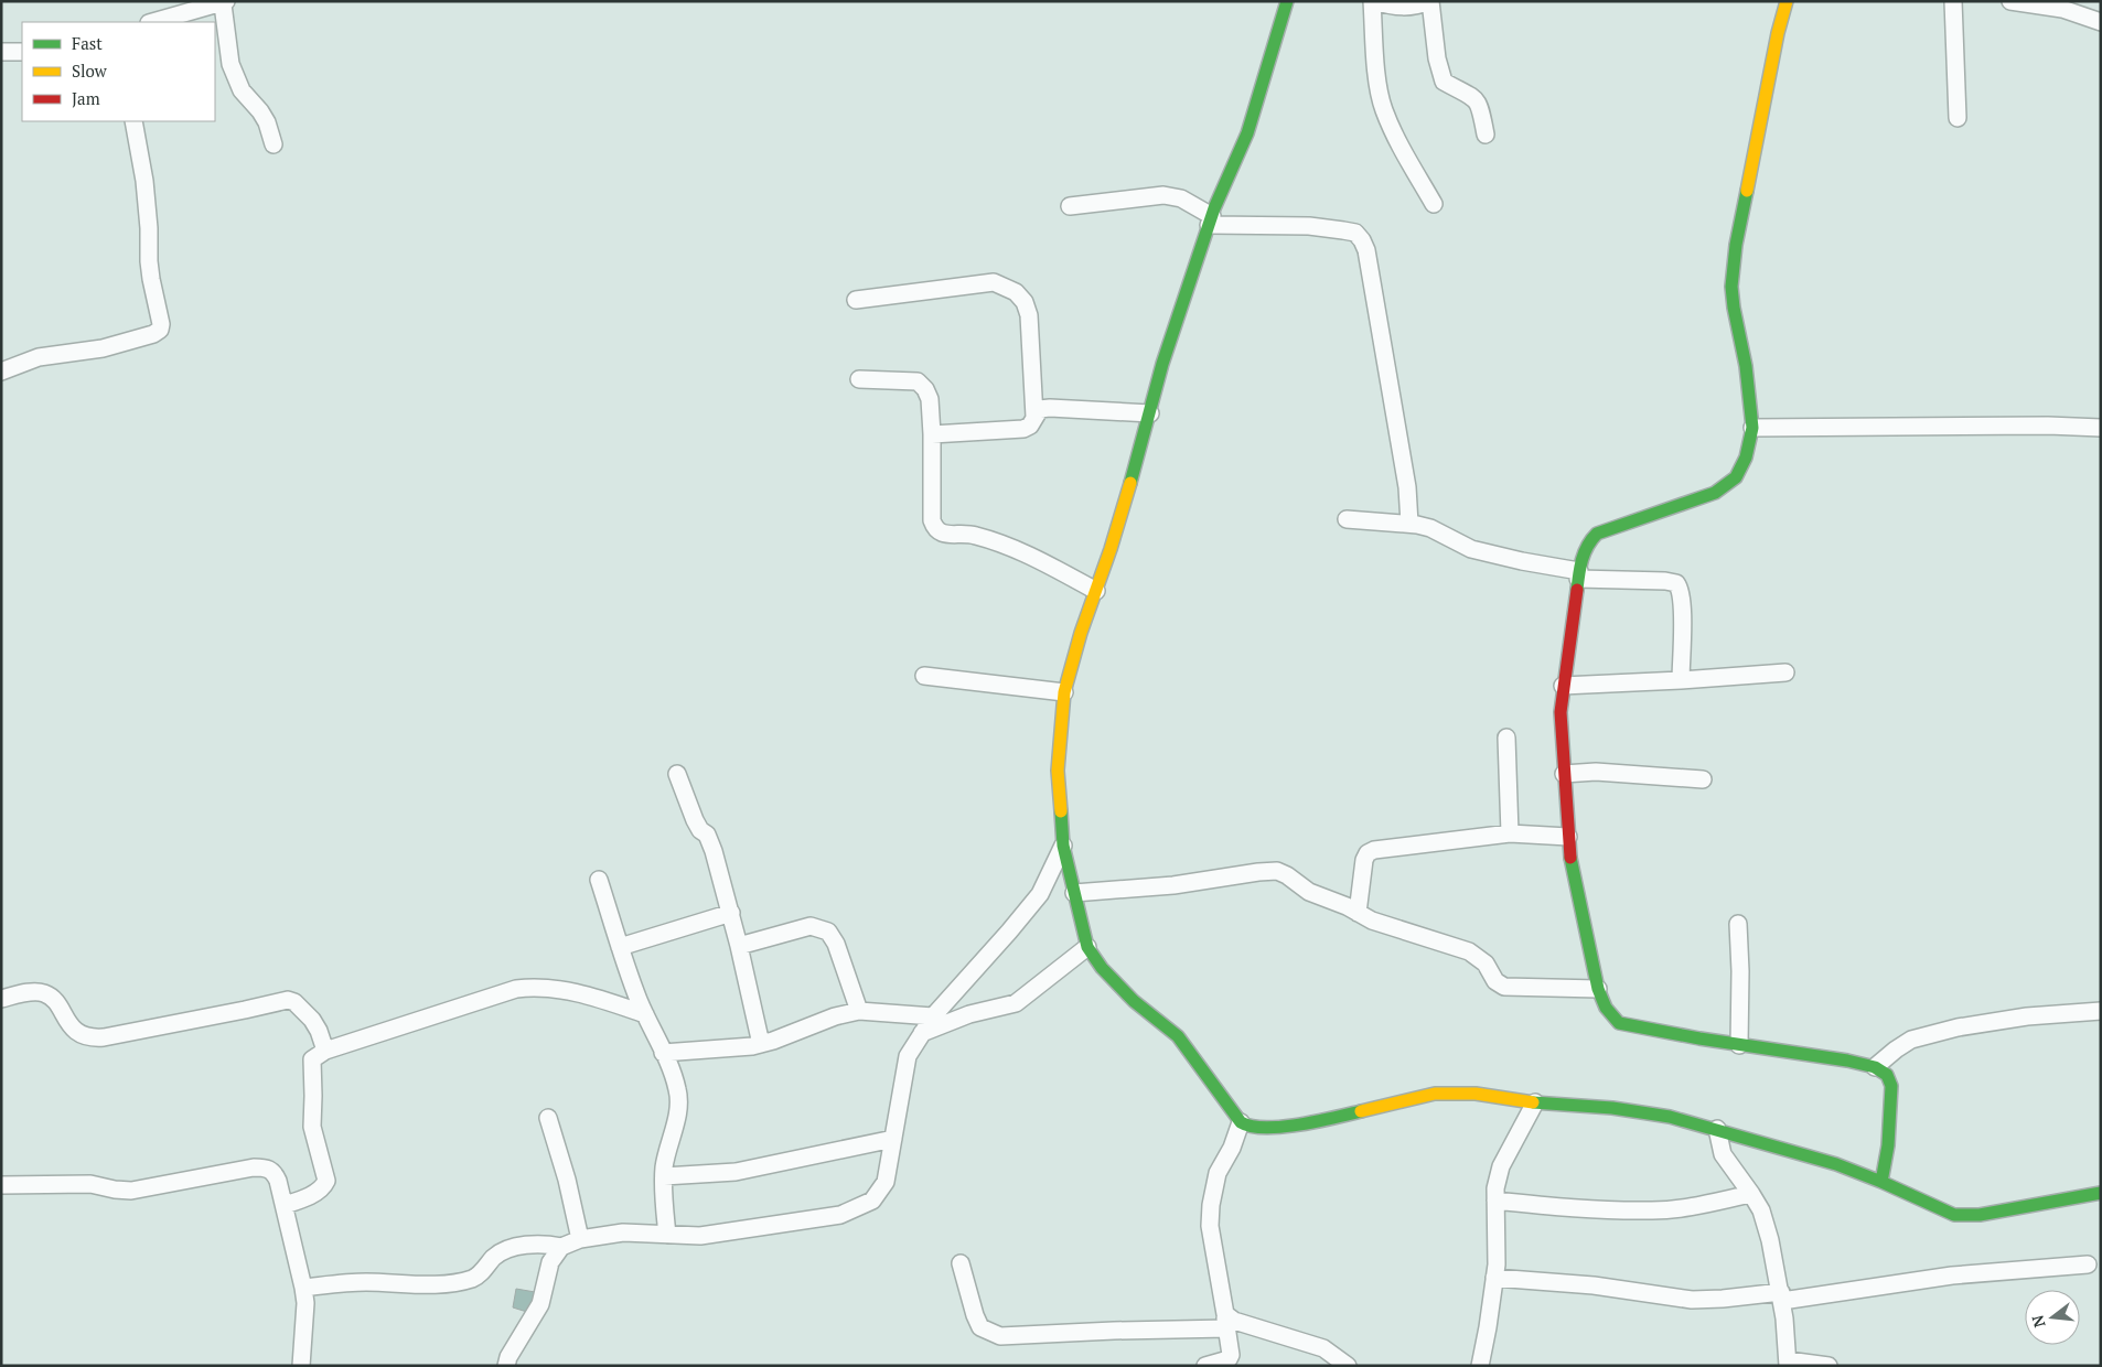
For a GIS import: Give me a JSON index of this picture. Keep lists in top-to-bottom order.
{
  "legend": ["Fast", "Slow", "Jam"],
  "north": "left"
}
